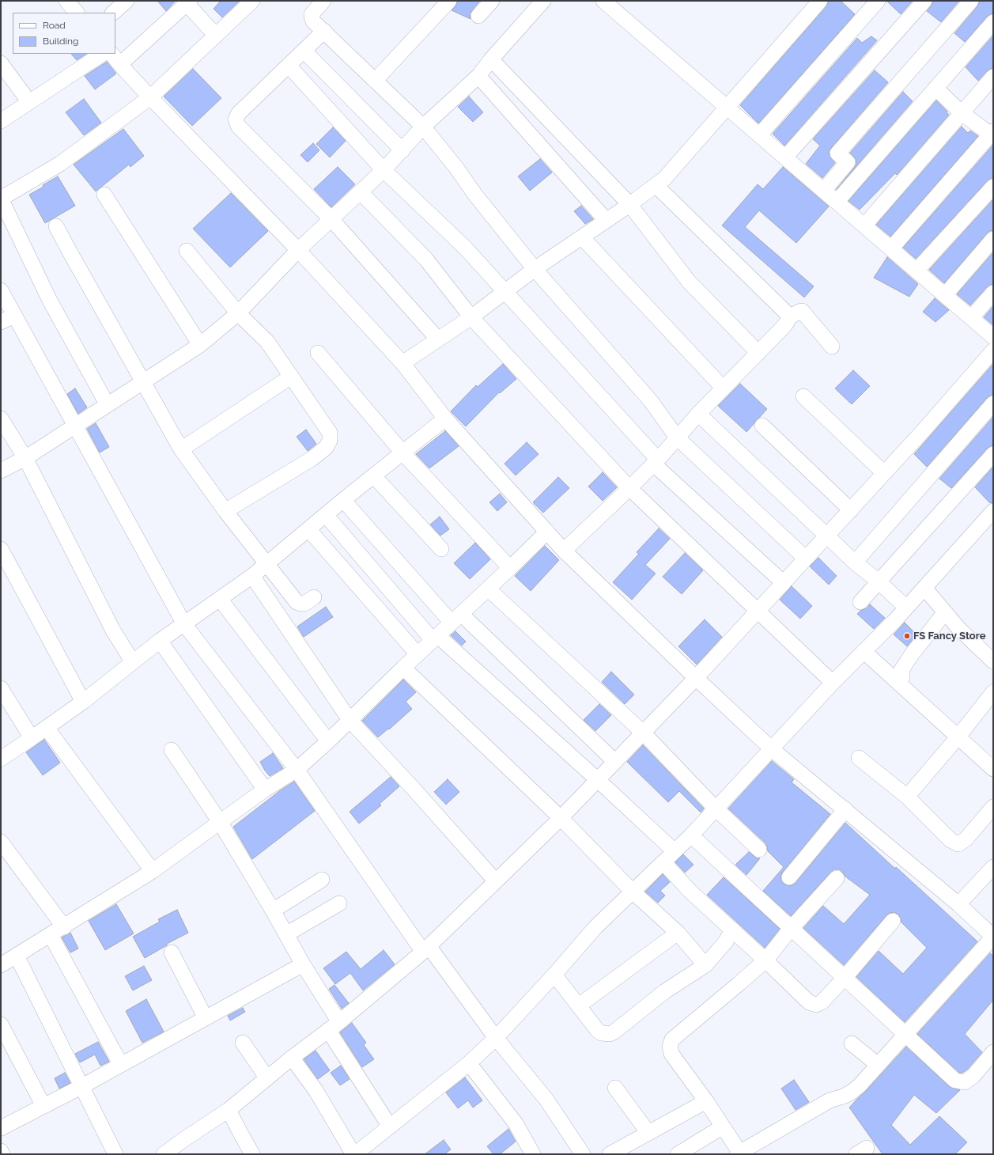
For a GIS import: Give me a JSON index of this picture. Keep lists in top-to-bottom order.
{
  "places": ["FS Fancy Store"],
  "legend": ["Road", "Building"]
}
